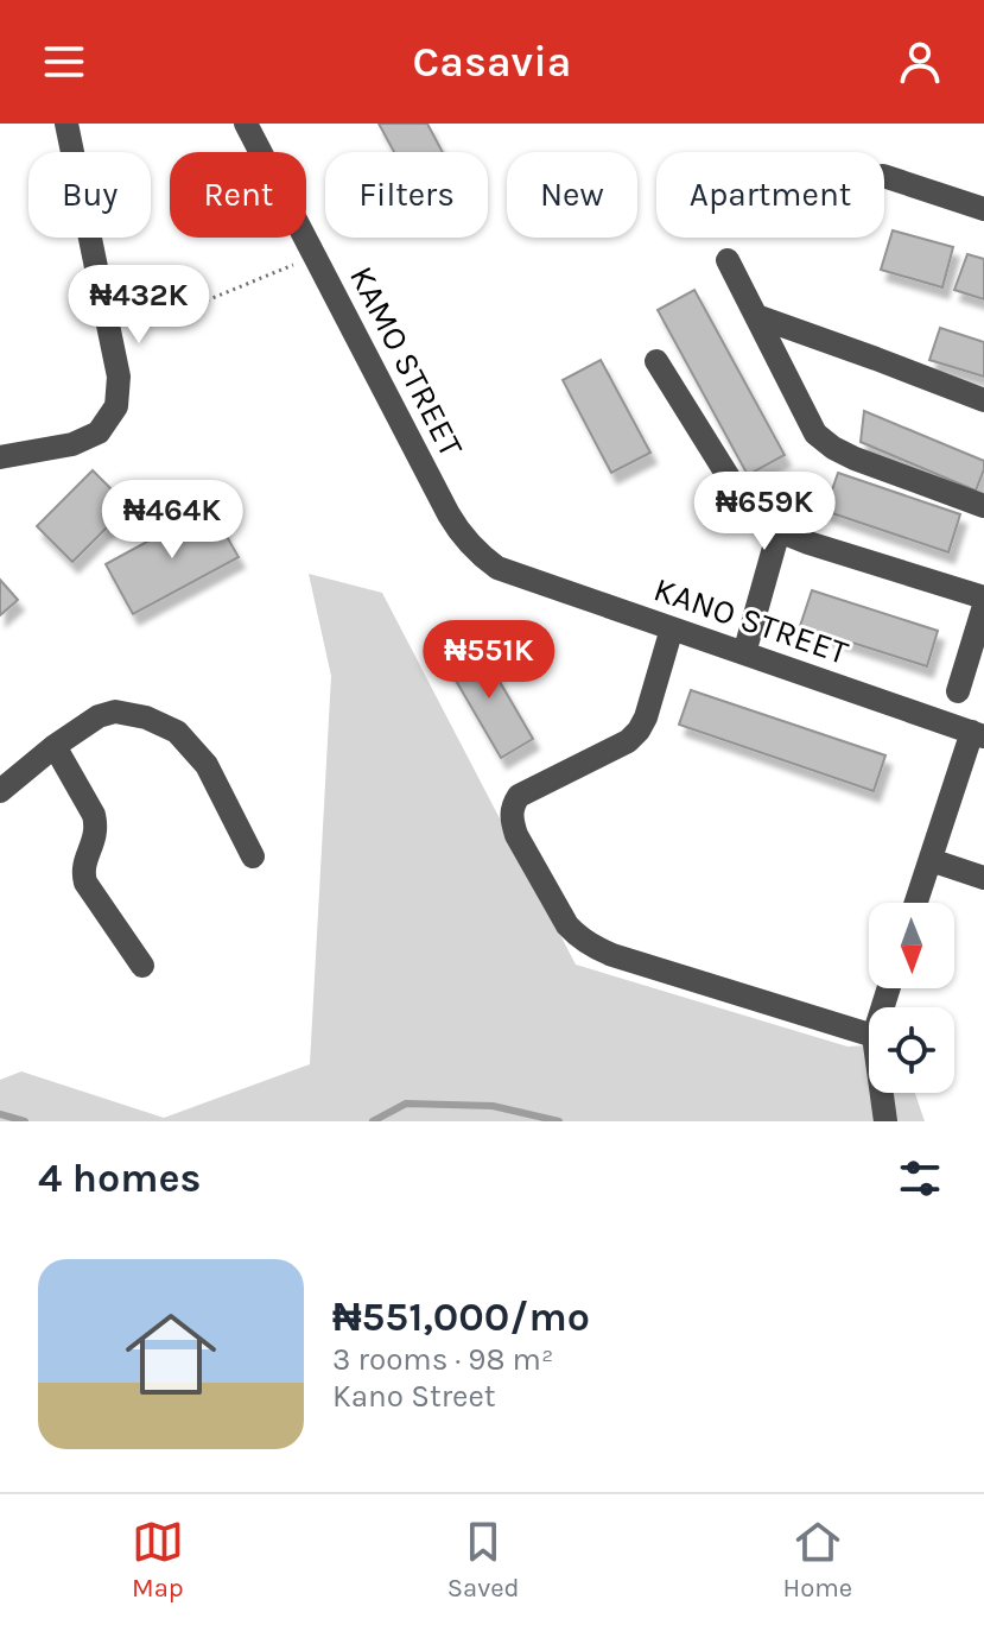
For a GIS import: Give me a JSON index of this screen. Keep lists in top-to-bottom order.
{
  "streets": {
    "street": ["KAMO STREET", "KANO STREET"]
  },
  "crossings": [
    ["KAMO STREET", "KANO STREET"]
  ],
  "north": "bottom",
  "page": {
    "header": "Casavia",
    "chip": [
      "Buy",
      "Rent",
      "Filters",
      "New",
      "Apartment"
    ],
    "price": [
      "₦432K",
      "₦659K",
      "₦464K",
      "₦551K"
    ],
    "heading": "4 homes",
    "list": [
      {
        "name": "₦551,000/mo",
        "note": "3 rooms · 98 m² · Kano Street"
      }
    ],
    "tabs": ["Map", "Saved", "Home"]
  }
}
